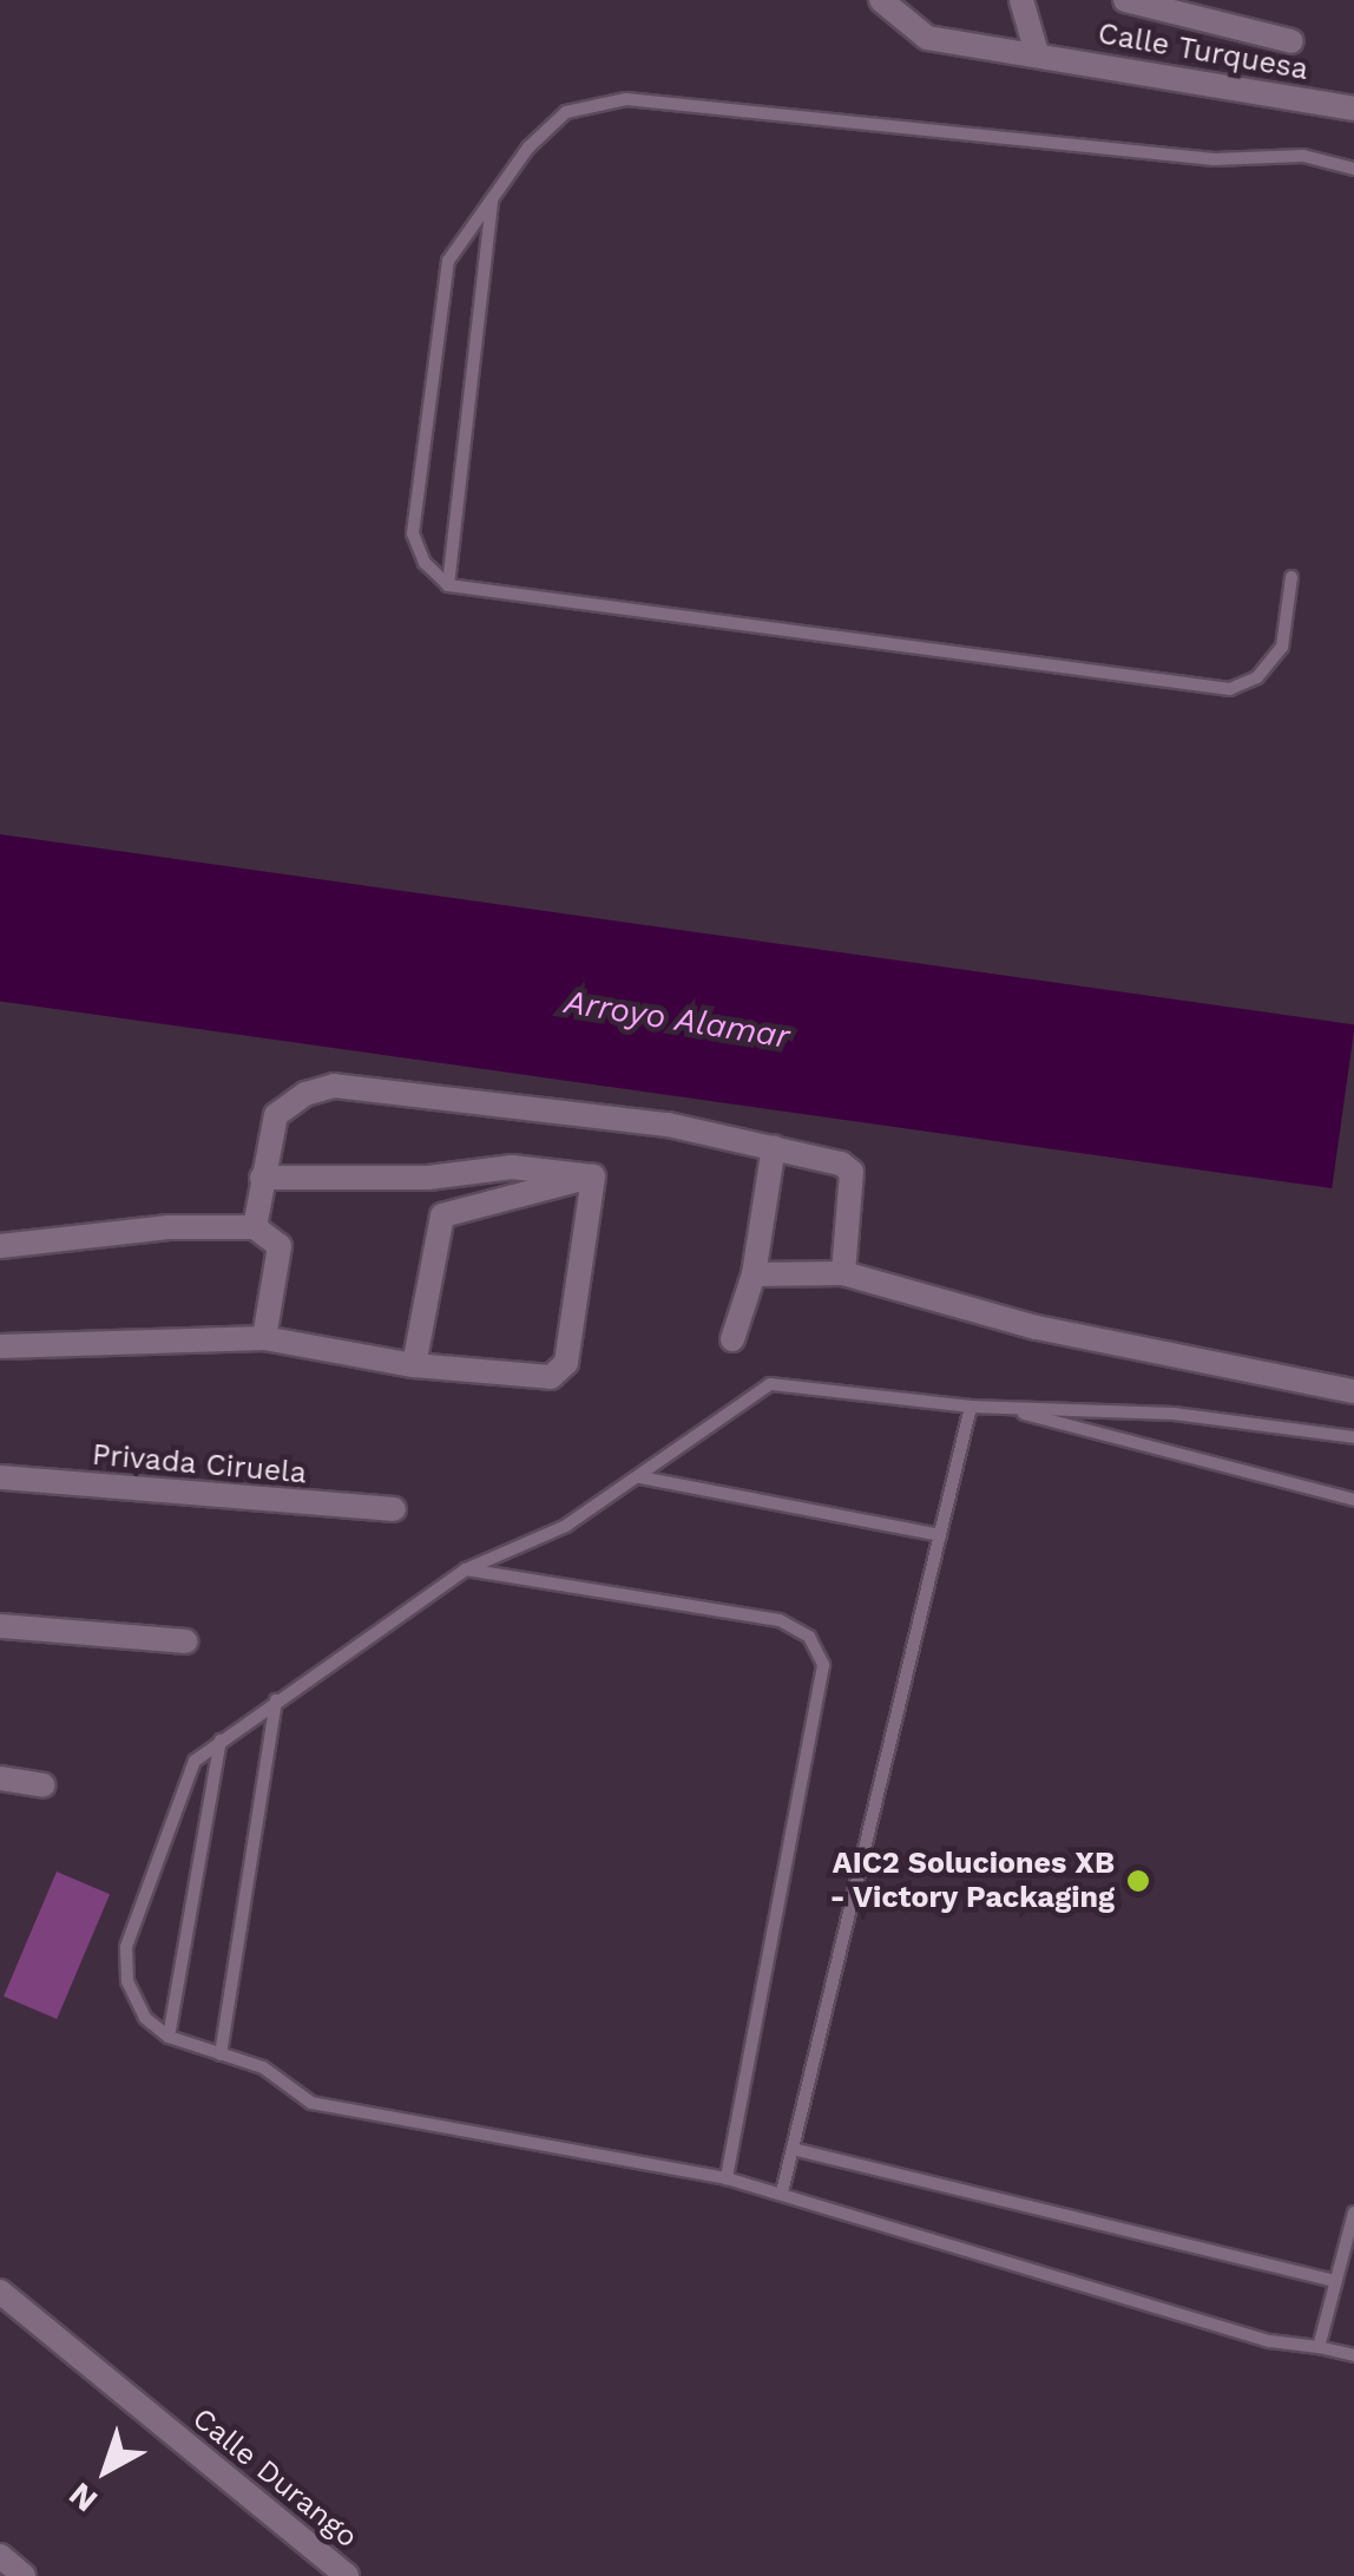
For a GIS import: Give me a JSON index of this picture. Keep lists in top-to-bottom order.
{
  "streets": {
    "street": ["Calle Turquesa", "Privada Ciruela", "Calle Durango"]
  },
  "water": ["Arroyo Alamar"],
  "places": ["AIC2 Soluciones XB - Victory Packaging"],
  "north": "bottom left"
}
